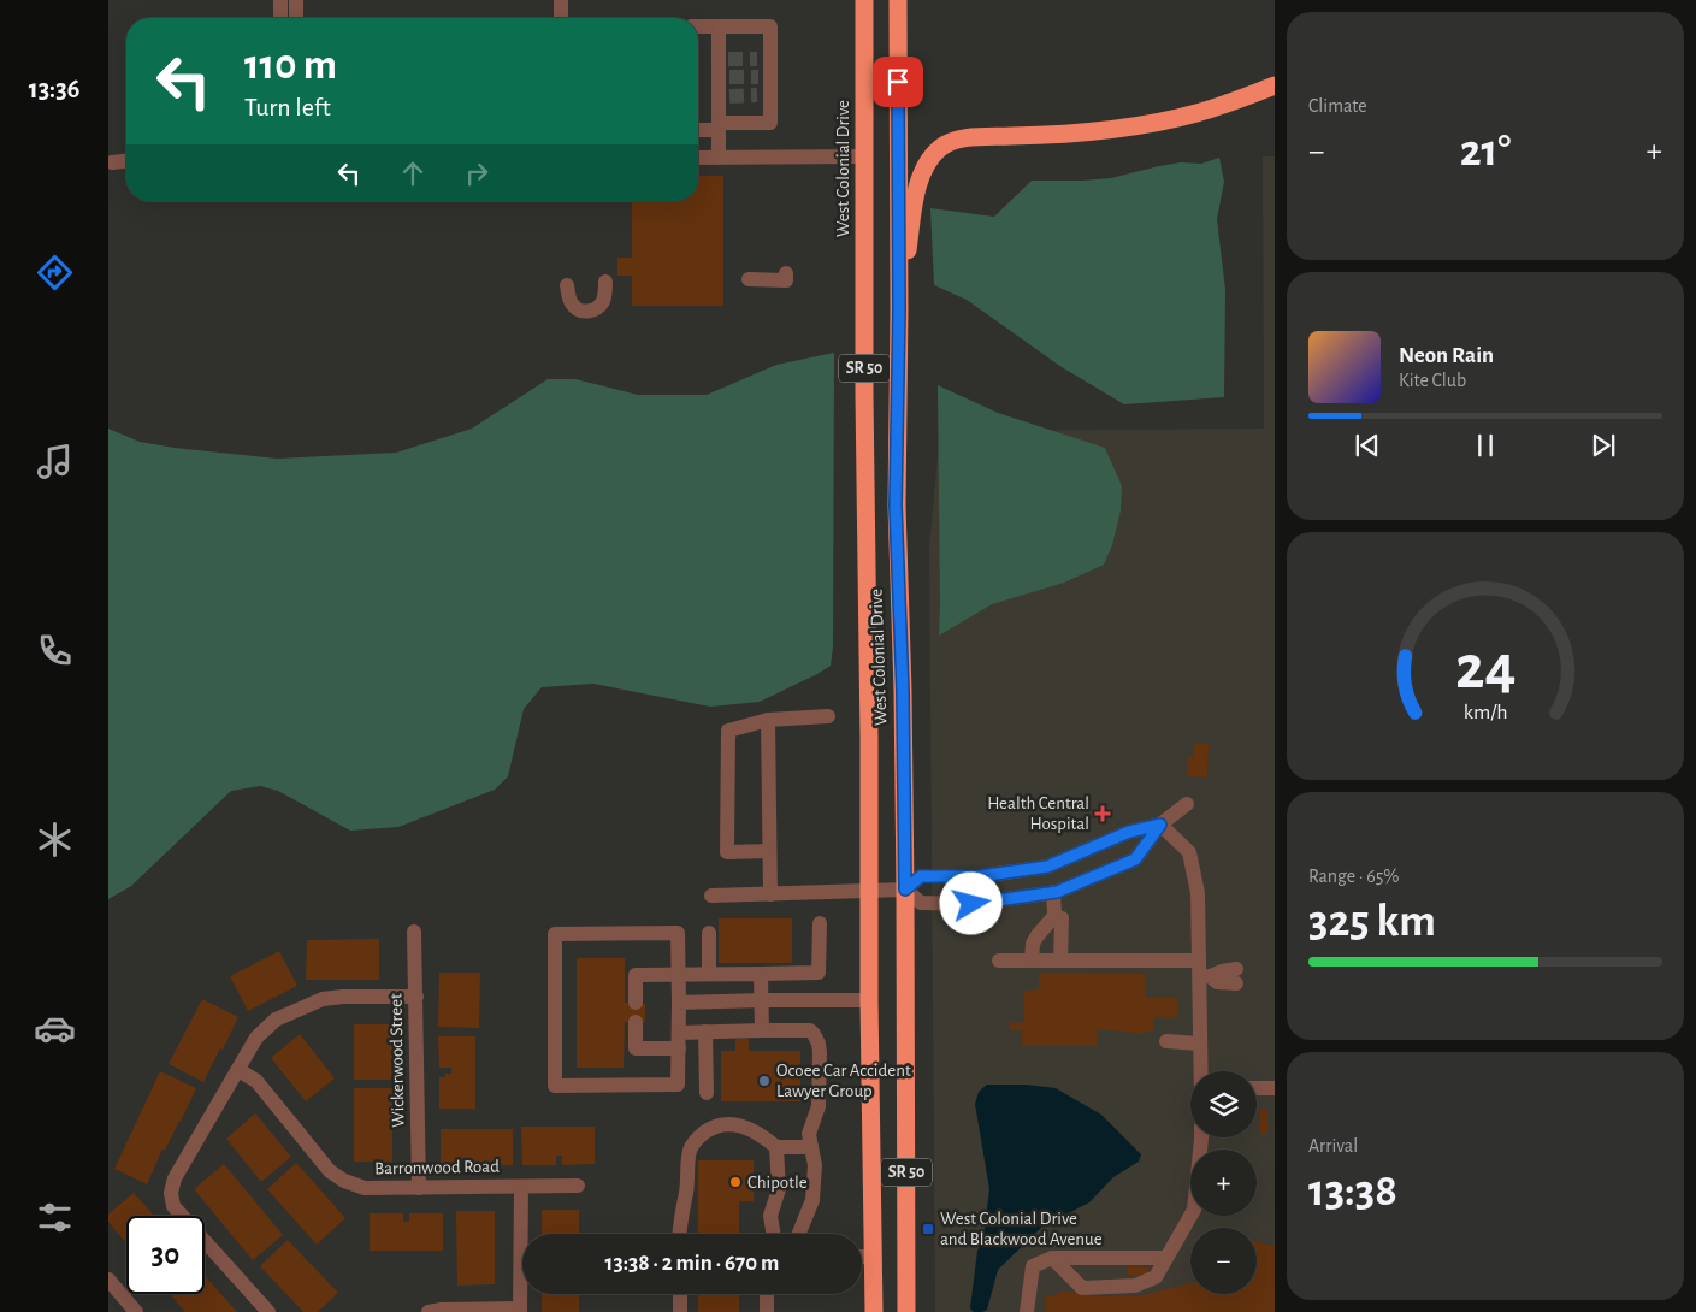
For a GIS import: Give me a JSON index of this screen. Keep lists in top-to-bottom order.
{
  "streets": {
    "highway": ["West Colonial Drive", "SR 50"],
    "street": ["Wickerwood Street", "Barronwood Road"]
  },
  "crossings": [
    ["Wickerwood Street", "Barronwood Road"]
  ],
  "places": {
    "health": ["Health Central Hospital"],
    "other": ["Ocoee Car Accident Lawyer Group", "Chipotle"],
    "transit": ["West Colonial Drive and Blackwood Avenue"]
  },
  "page": {
    "tabs": "13:36",
    "tile": [
      "Climate",
      ["Range · 65%", "325 km"],
      ["Arrival", "13:38"]
    ],
    "turn": ["110 m", "Turn left"],
    "heat": ["−", "21°", "+"],
    "song": ["Neon Rain", "Kite Club"],
    "map_buttons": ["+", "−"],
    "limit": "30",
    "trip": "13:38 · 2 min · 670 m",
    "gauge": ["24", "km/h"]
  }
}
